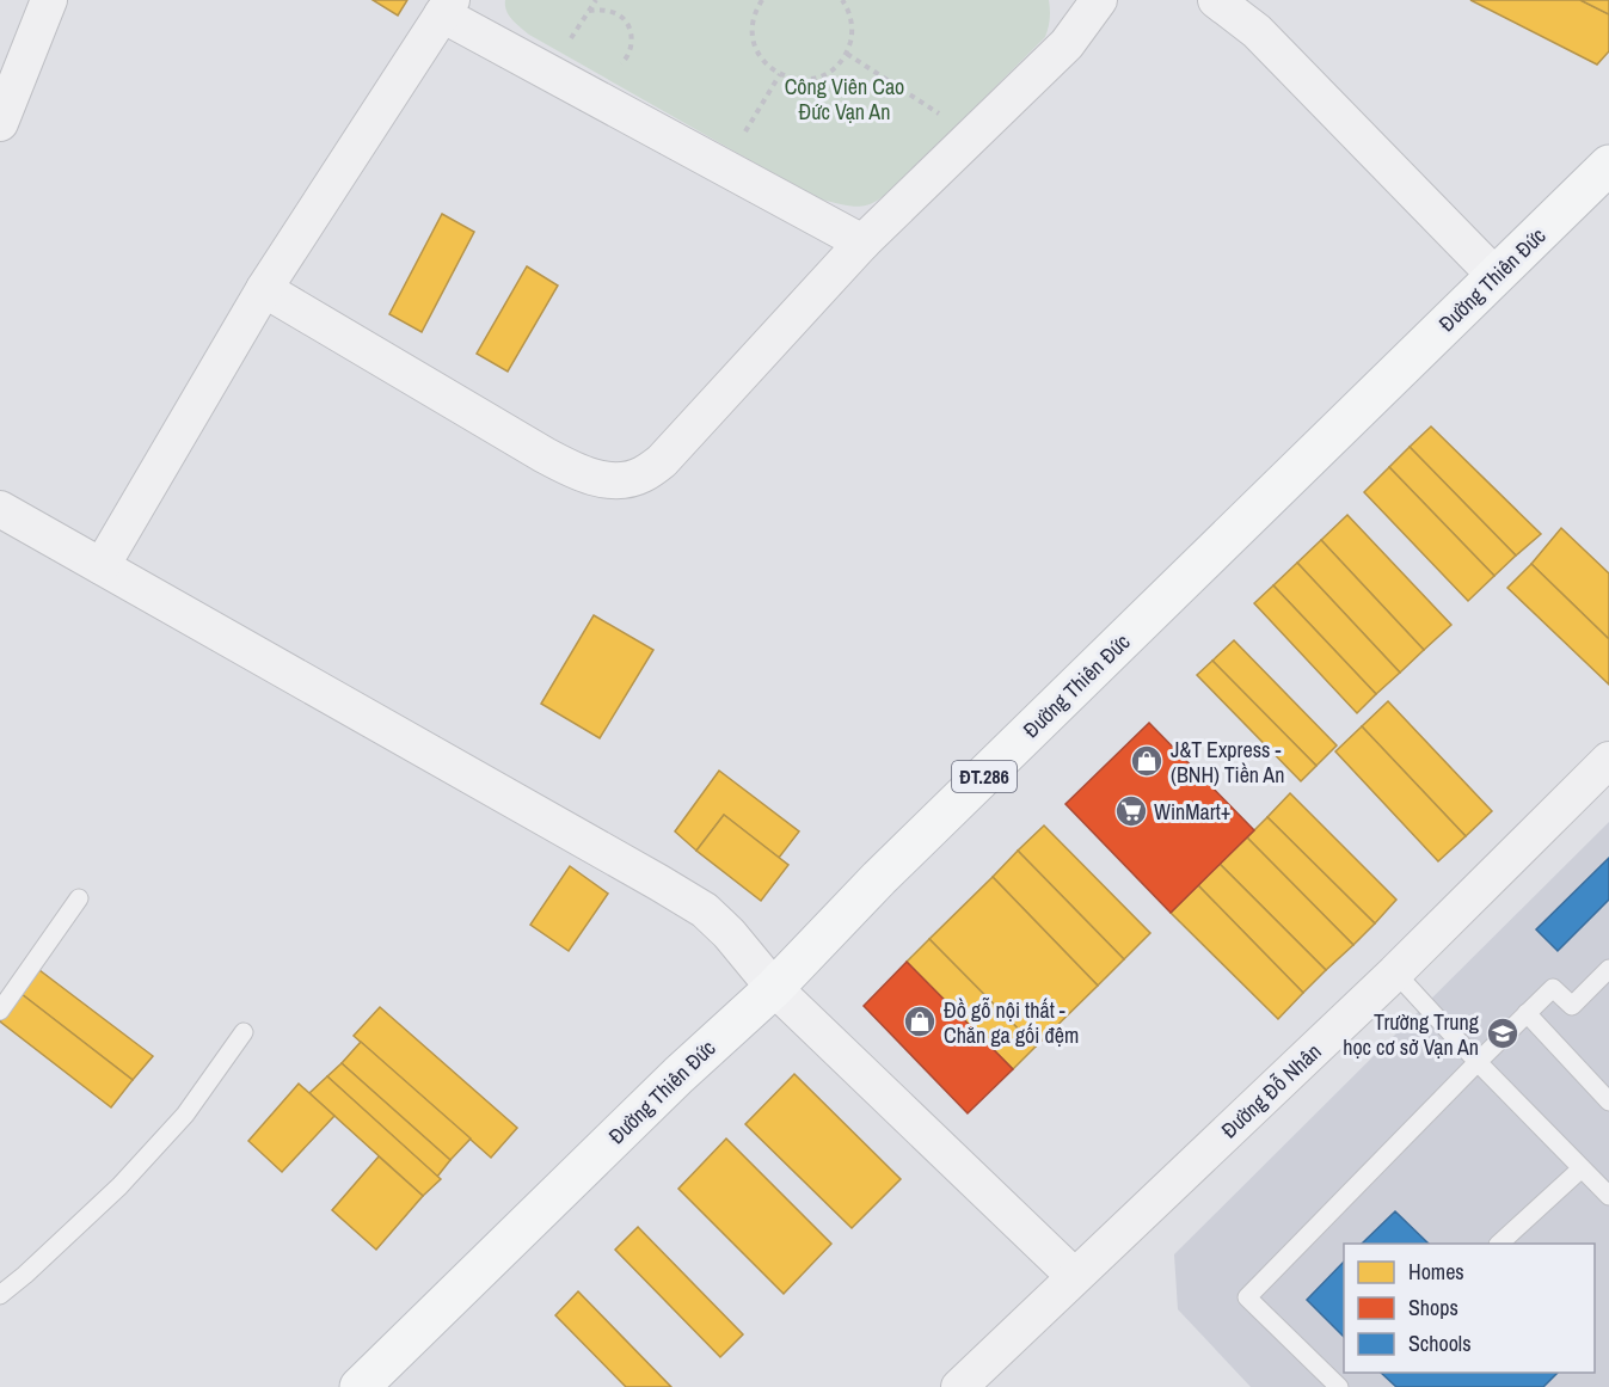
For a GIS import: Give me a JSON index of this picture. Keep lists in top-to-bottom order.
{
  "streets": {
    "main road": ["Đường Thiên Đức", "ĐT.286"],
    "street": ["Đường Đỗ Nhân"]
  },
  "parks": ["Công Viên Cao Đức Vạn An"],
  "places": {
    "shop": ["J&T Express - (BNH) Tiền An", "Đồ gỗ nội thất - Chăn ga gối đệm"],
    "supermarket": ["WinMart+"],
    "school or university": ["Trường Trung học cơ sở Vạn An"]
  },
  "legend": ["Homes", "Shops", "Schools"]
}
